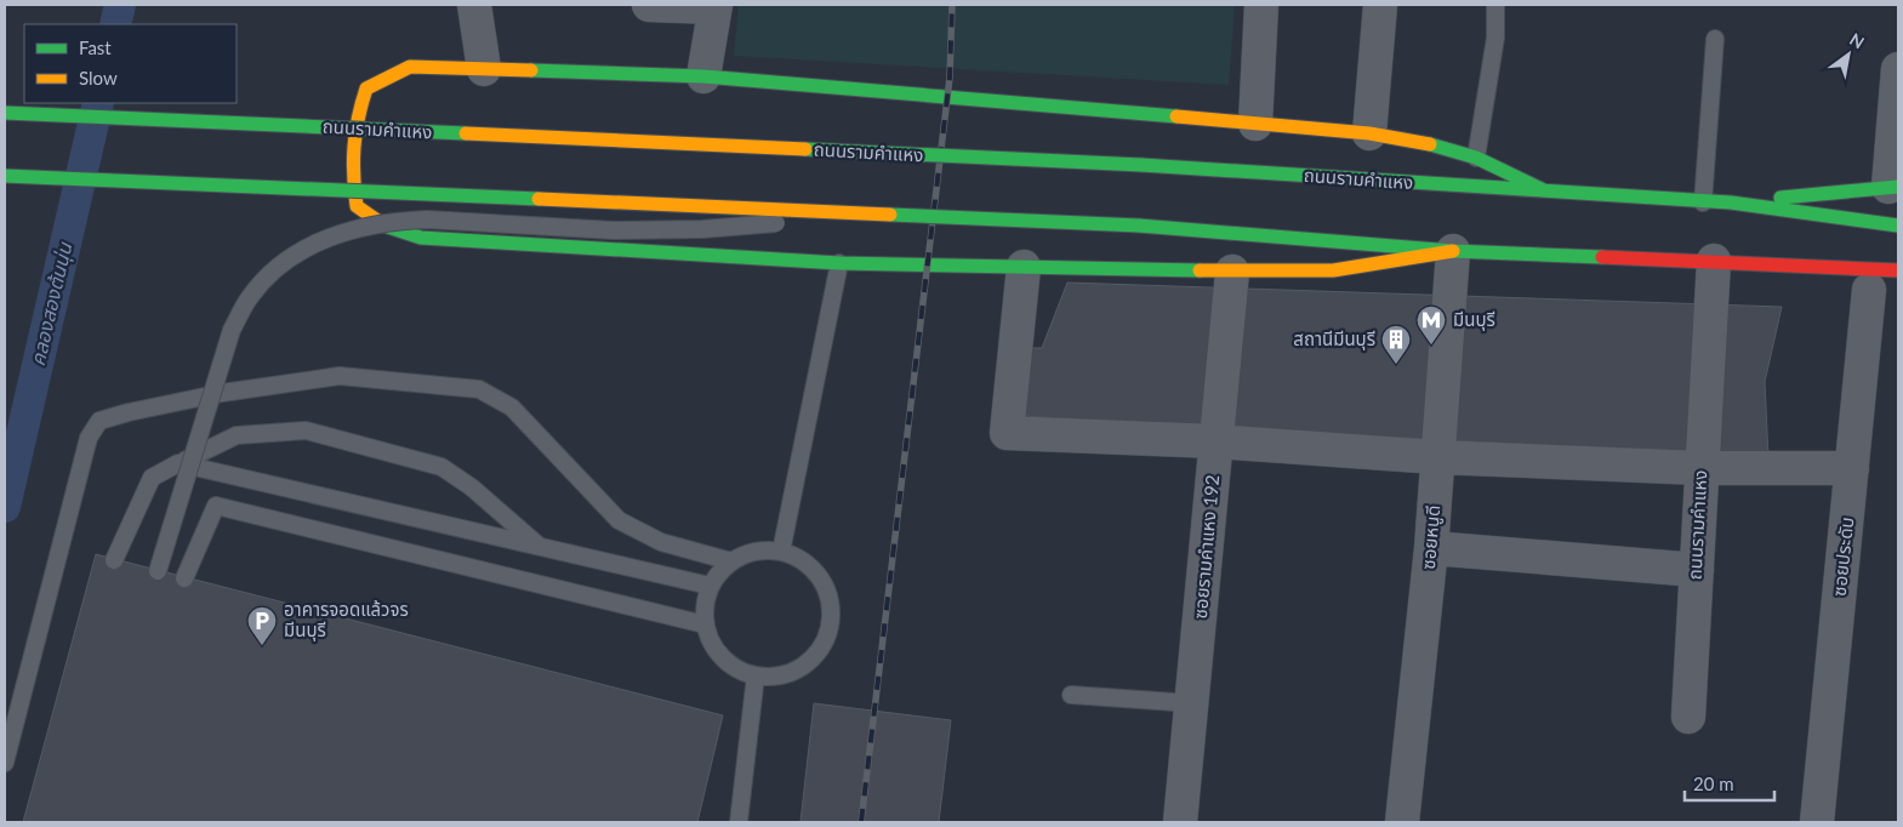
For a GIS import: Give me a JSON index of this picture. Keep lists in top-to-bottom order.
{
  "streets": {
    "main road": ["ถนนรามคำแหง"],
    "street": ["ซอยหนูดี", "ซอยรามคำแหง 192", "ซอยประดับ"]
  },
  "water": ["คลองสองต้นนุ่น"],
  "places": {
    "metro station": ["มีนบุรี"],
    "building": ["สถานีมีนบุรี"],
    "parking": ["อาคารจอดแล้วจร มีนบุรี"]
  },
  "legend": ["Fast", "Slow"],
  "scale_bar": "20 m",
  "north": "top right"
}
